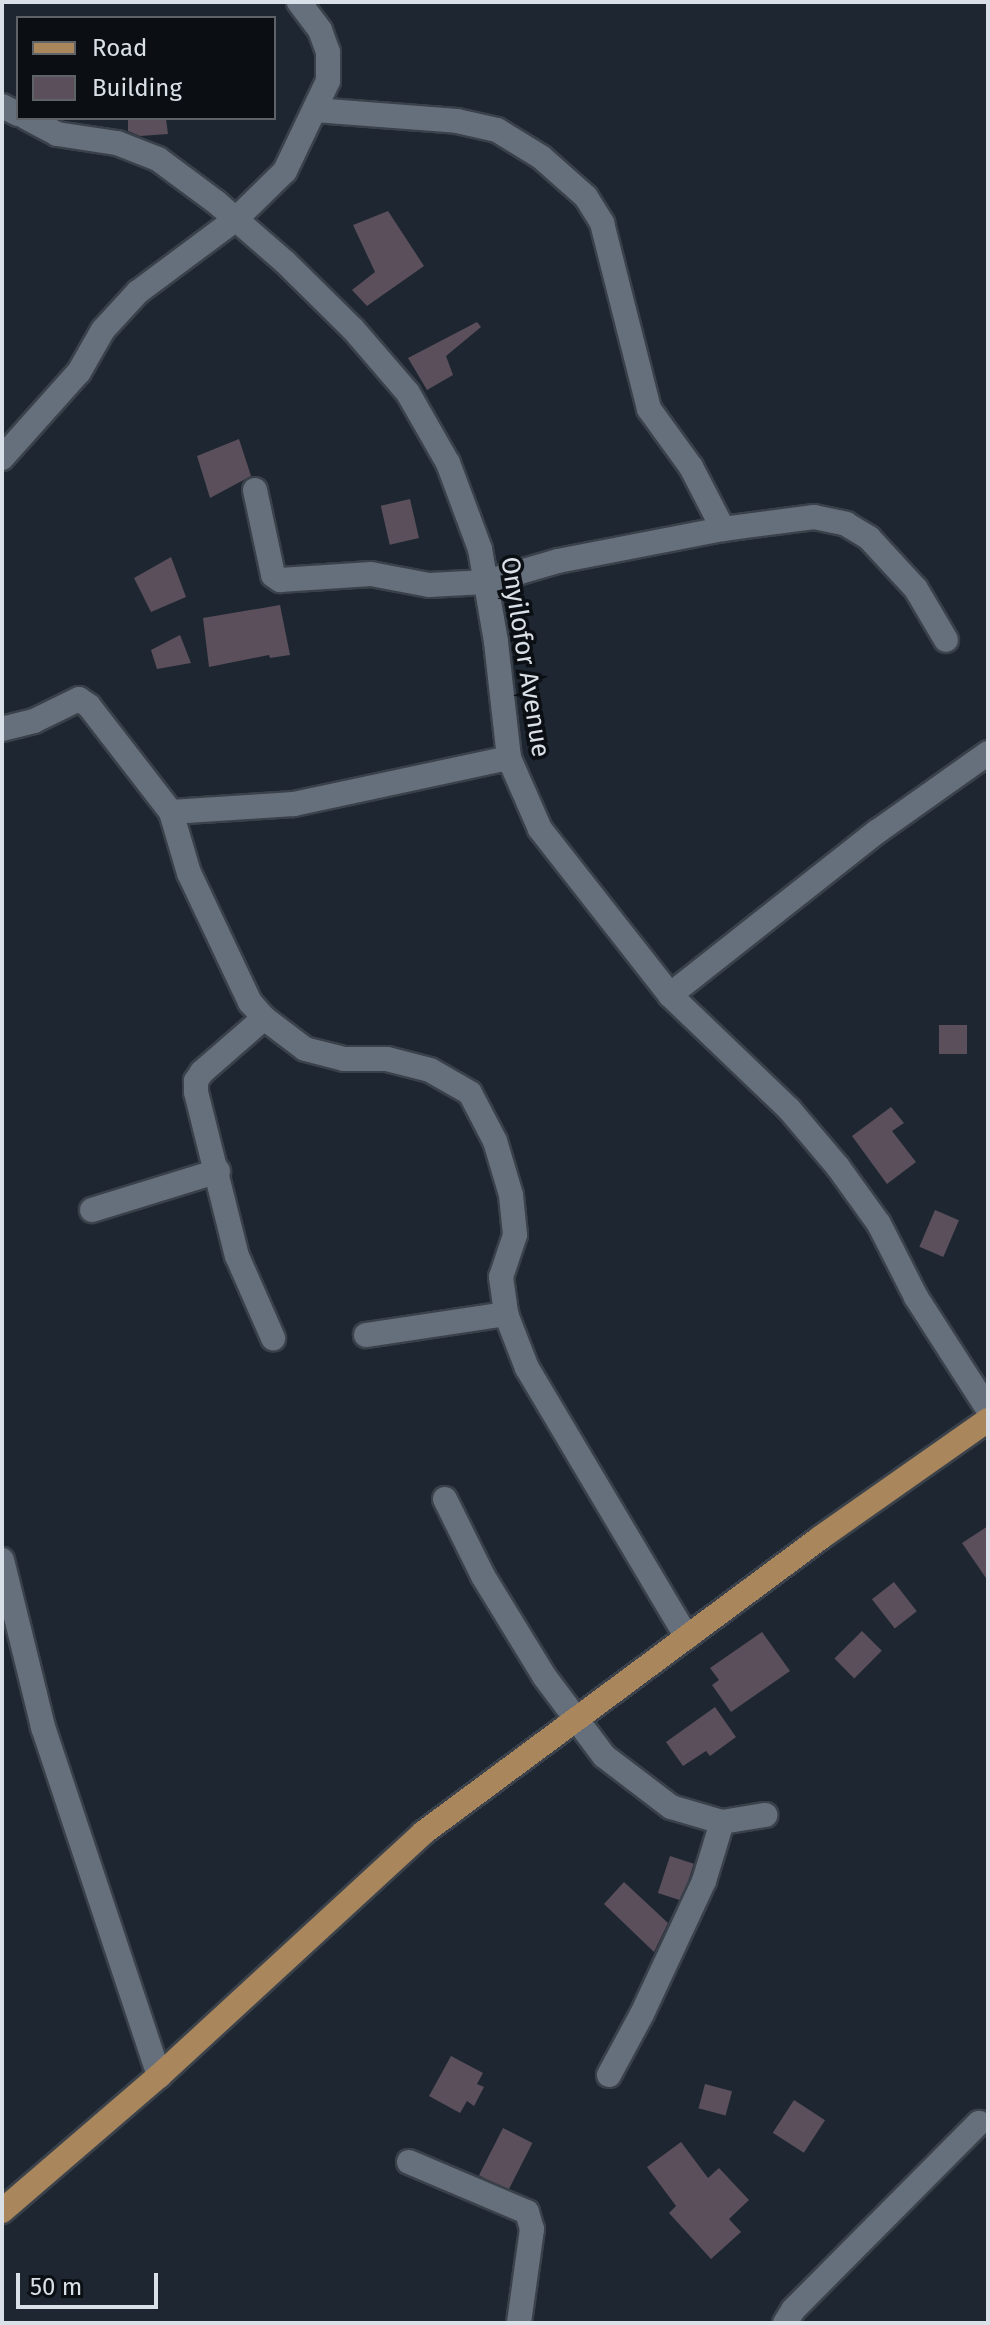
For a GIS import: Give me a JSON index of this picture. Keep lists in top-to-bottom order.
{
  "streets": {
    "street": ["Onyilofor Avenue"]
  },
  "legend": ["Road", "Building"],
  "scale_bar": "50 m"
}
